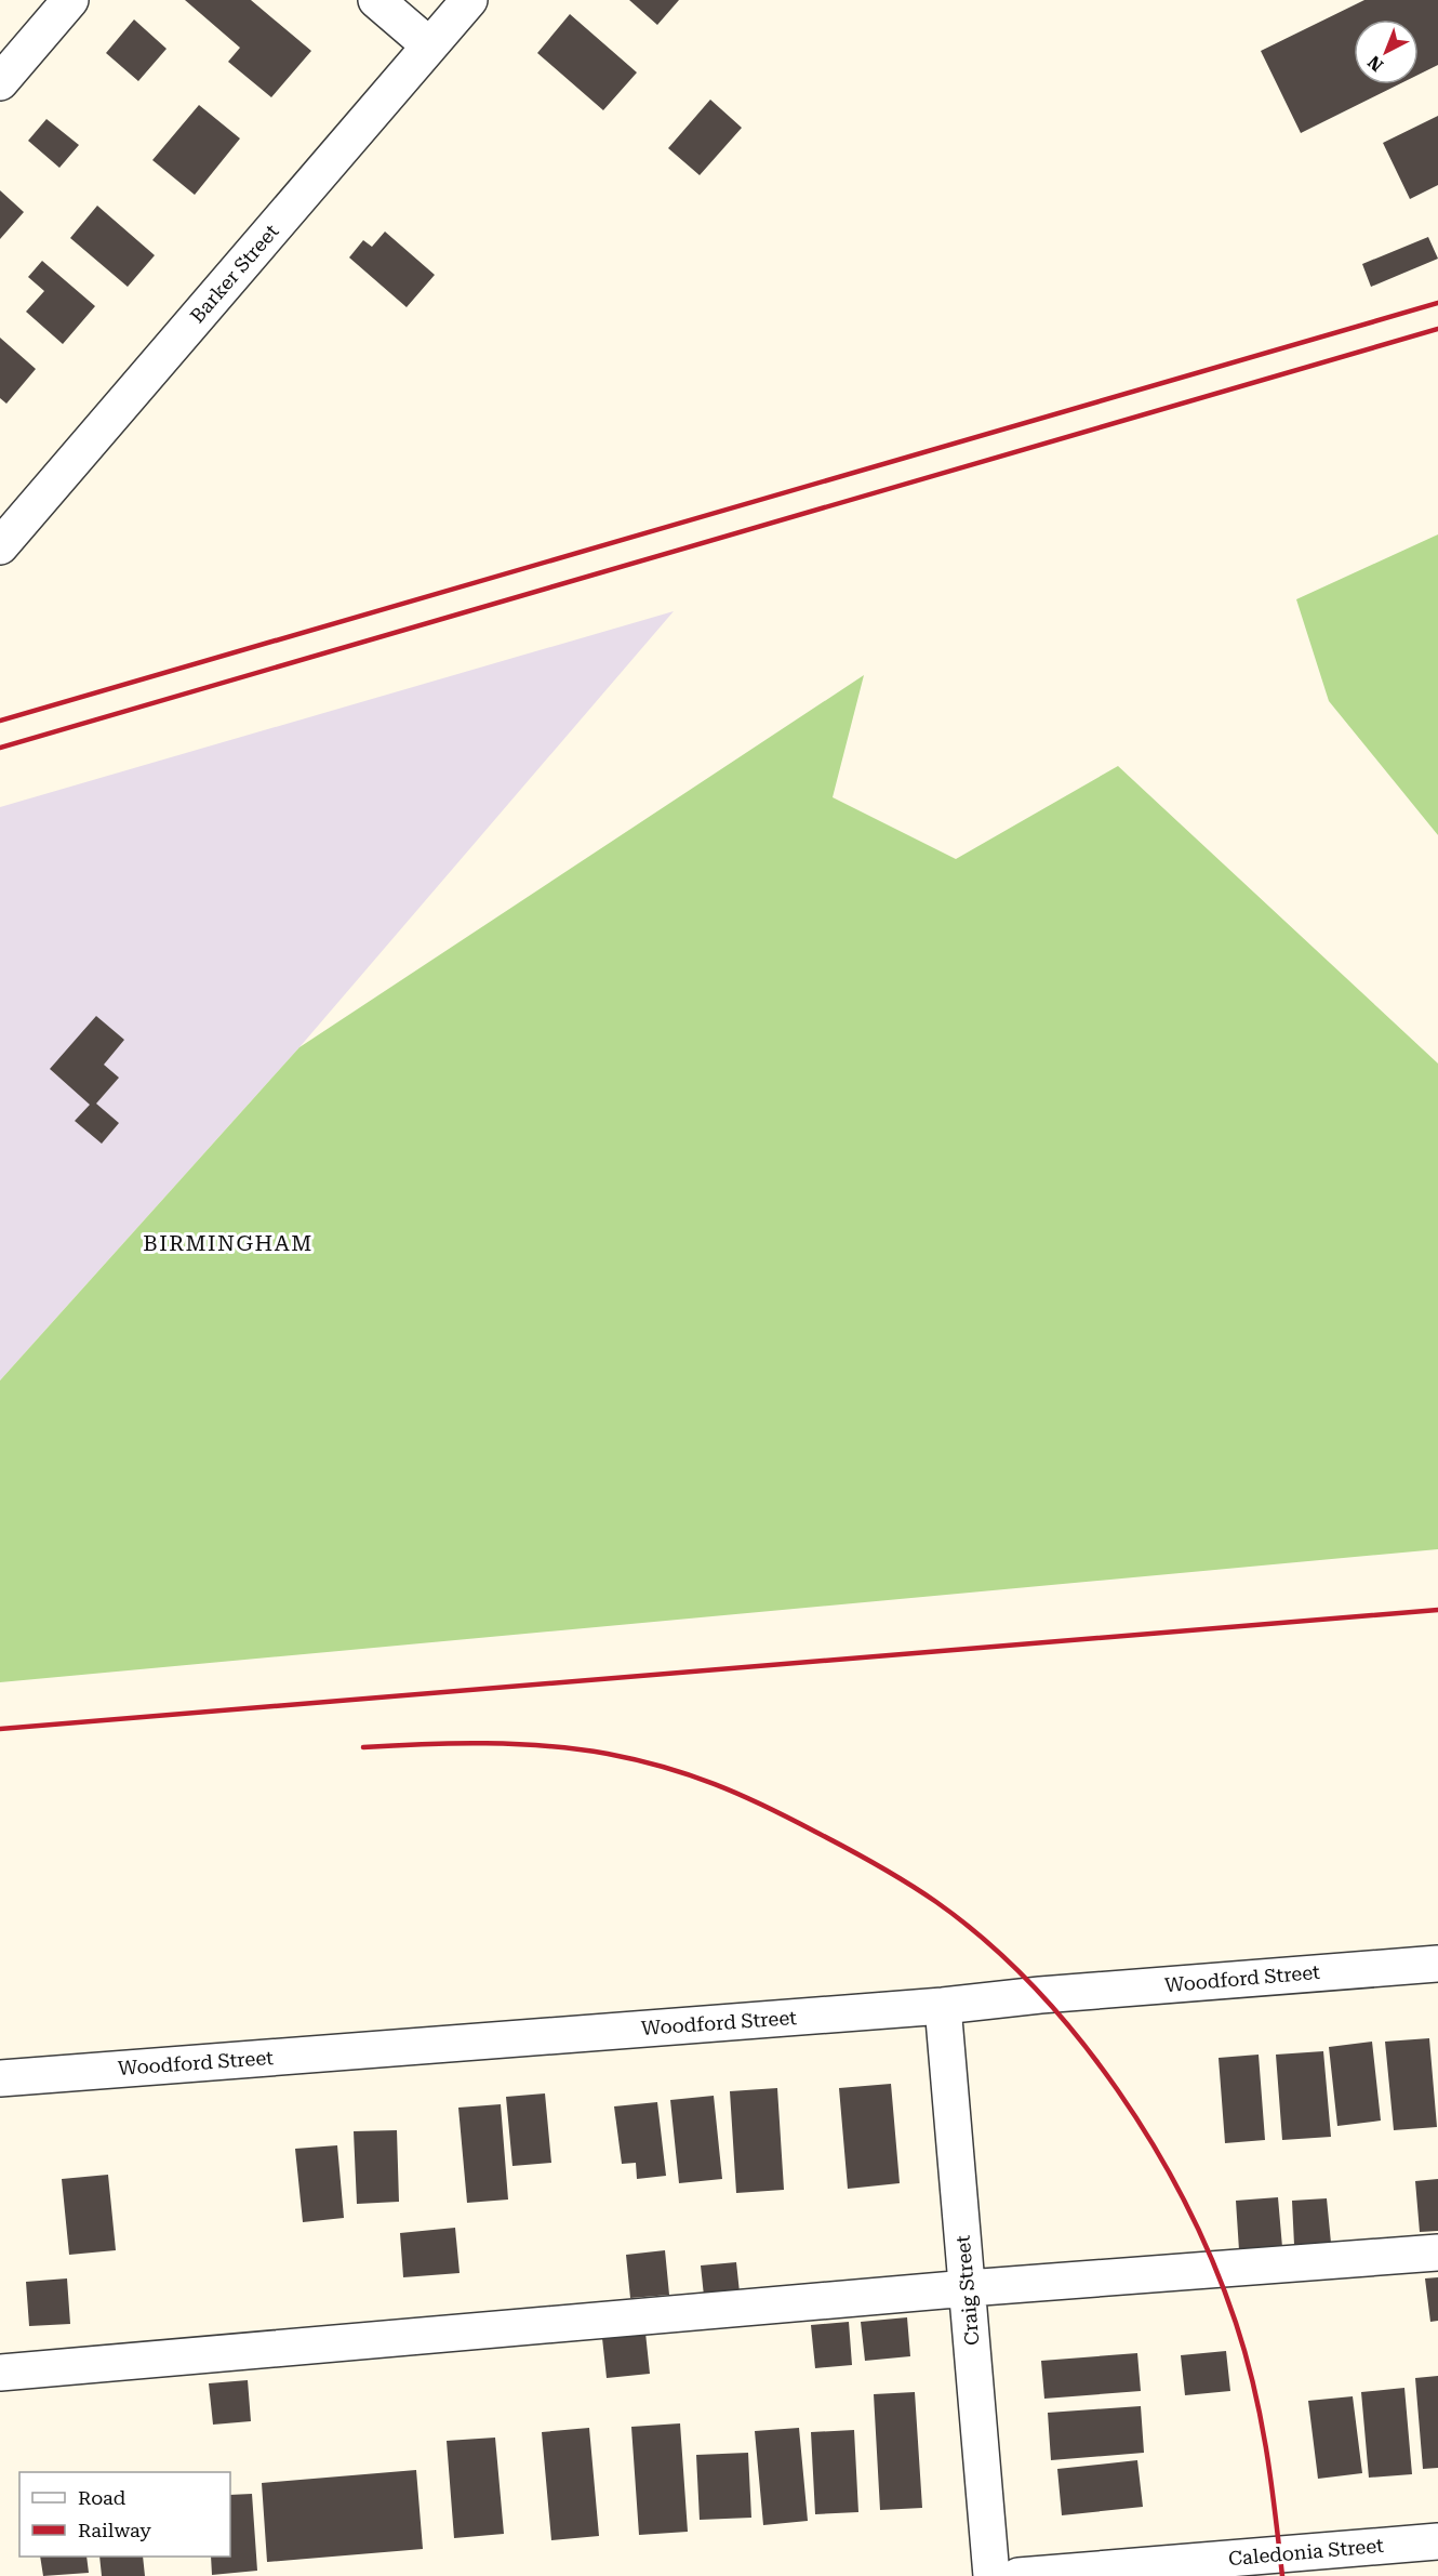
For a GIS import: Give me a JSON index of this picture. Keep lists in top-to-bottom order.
{
  "streets": {
    "street": [
      "Barker Street",
      "Woodford Street",
      "Craig Street",
      "Caledonia Street"
    ]
  },
  "crossings": [
    ["Woodford Street", "Craig Street"]
  ],
  "districts": ["BIRMINGHAM"],
  "legend": ["Road", "Railway"],
  "north": "bottom left"
}
